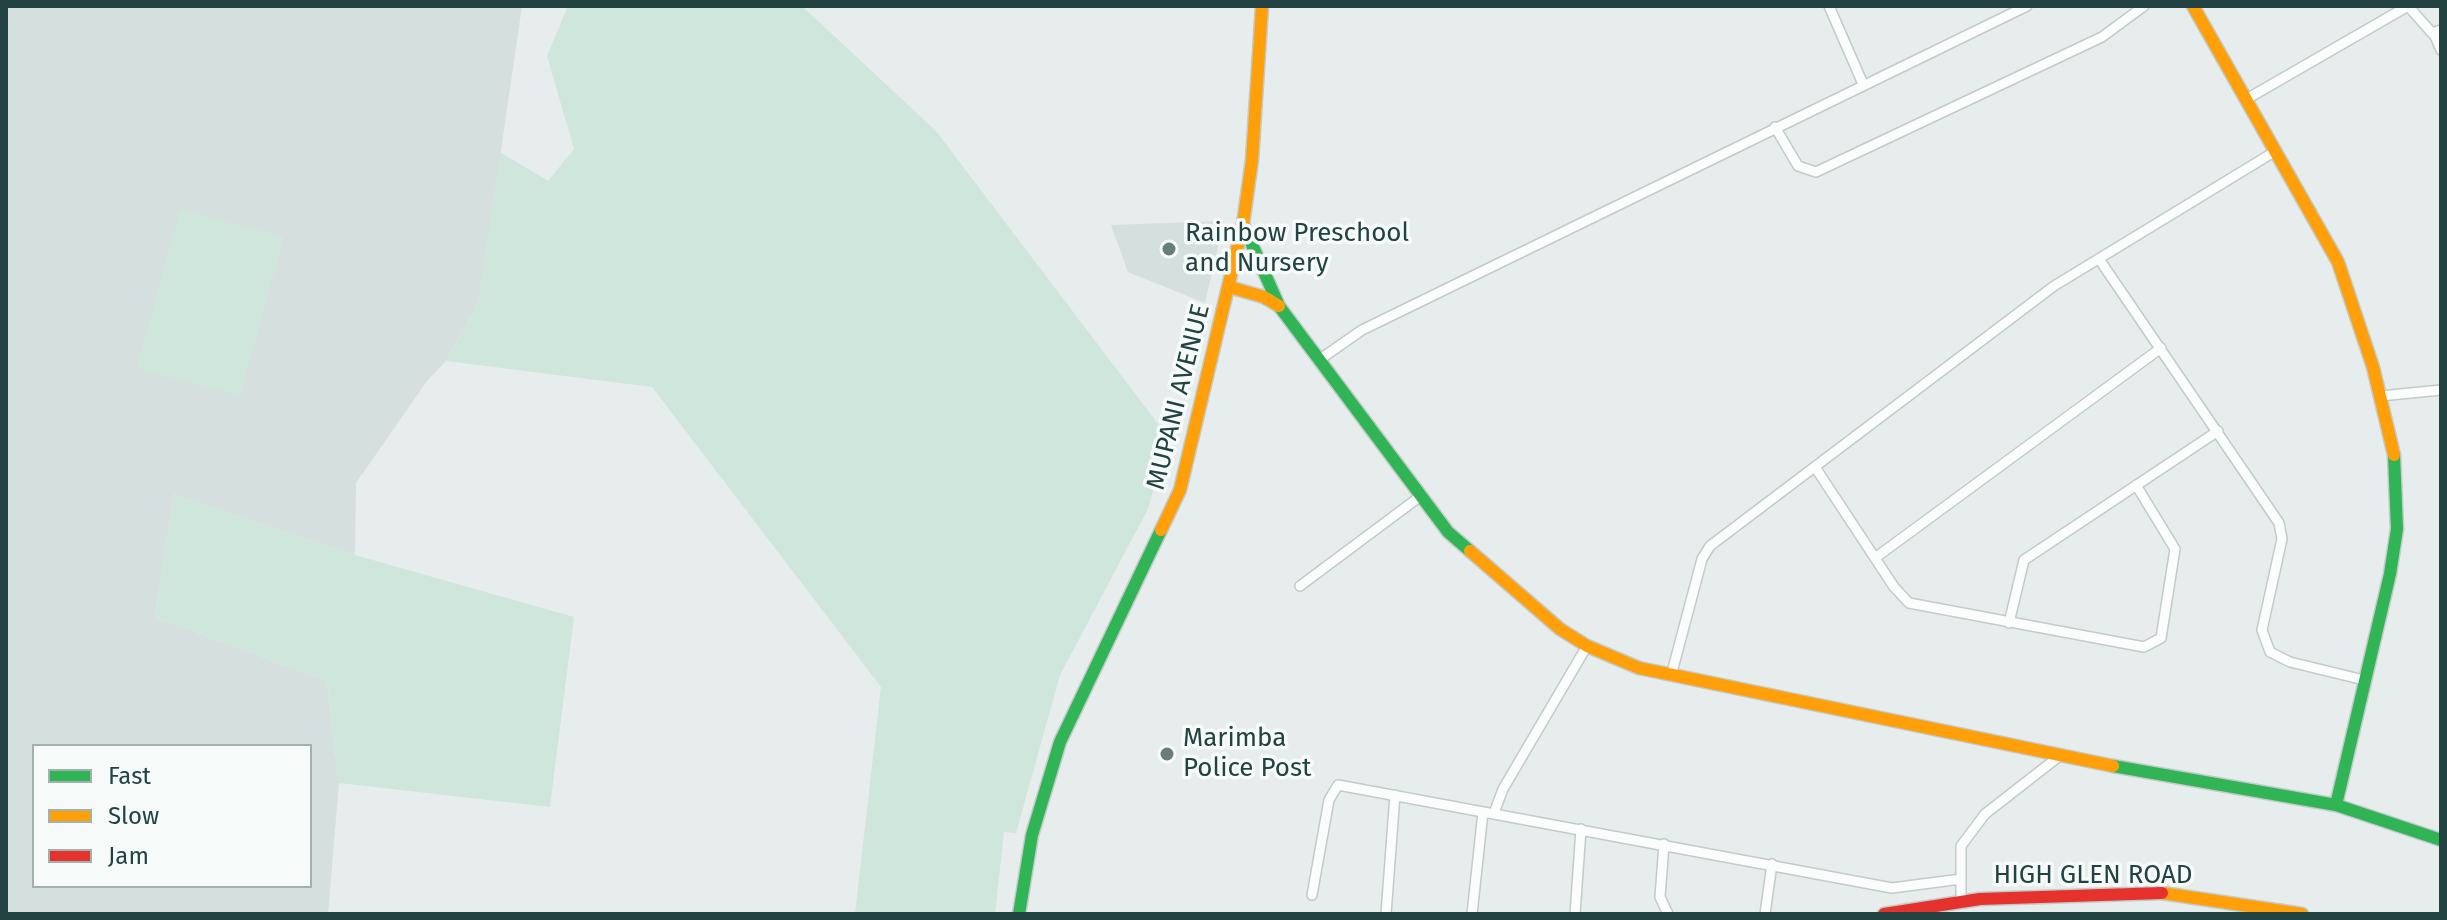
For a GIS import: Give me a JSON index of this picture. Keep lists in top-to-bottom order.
{
  "streets": {
    "street": ["MUPANI AVENUE", "HIGH GLEN ROAD"]
  },
  "places": ["Rainbow Preschool and Nursery", "Marimba Police Post"],
  "legend": ["Fast", "Slow", "Jam"]
}
